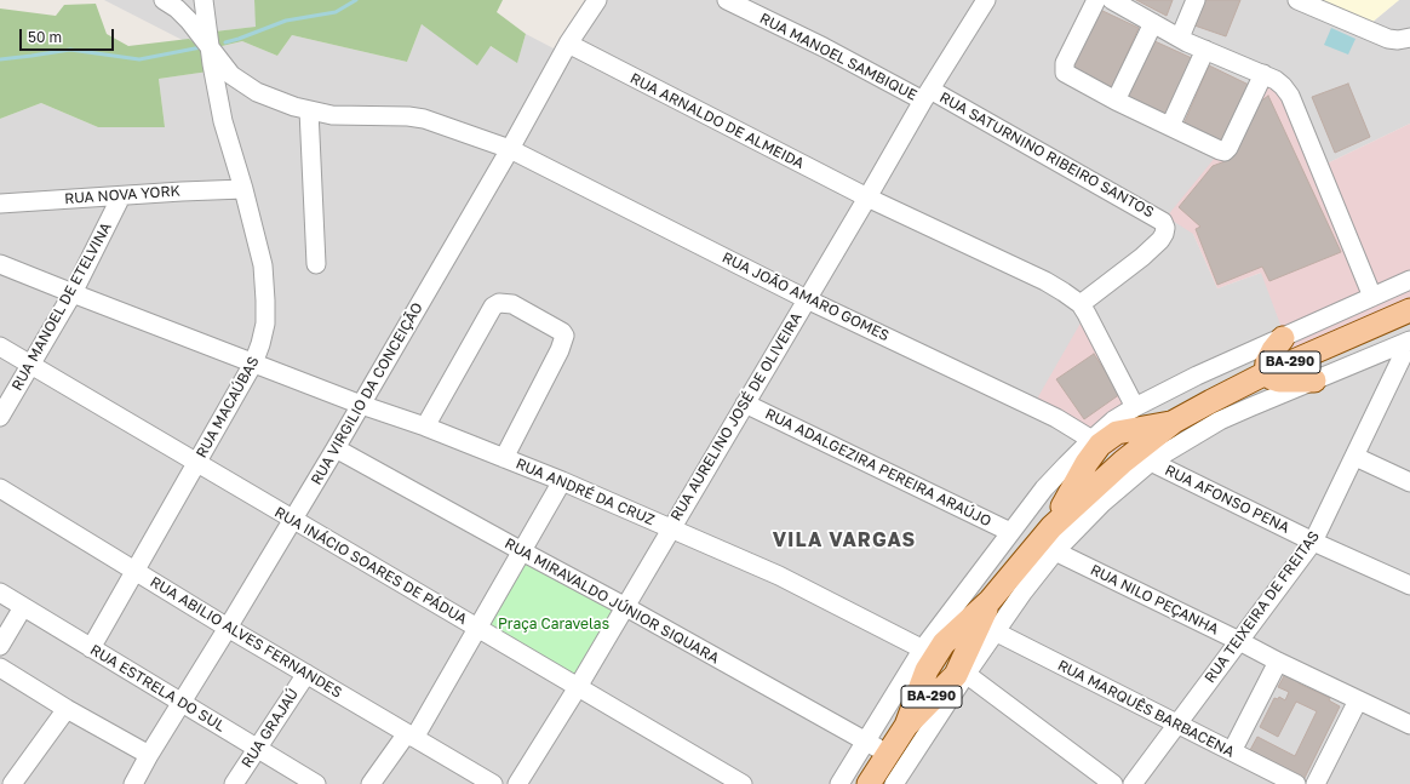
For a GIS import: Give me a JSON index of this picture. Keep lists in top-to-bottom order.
{
  "streets": {
    "main road": ["BA-290"],
    "street": [
      "RUA MANOEL SAMBIQUE",
      "RUA ARNALDO DE ALMEIDA",
      "RUA SATURNINO RIBEIRO SANTOS",
      "RUA NOVA YORK",
      "RUA JOÃO AMARO GOMES",
      "RUA MANOEL DE ETELVINA",
      "RUA VIRGILIO DA CONCEIÇÃO",
      "RUA MACAÚBAS",
      "RUA AURELINO JOSÉ DE OLIVEIRA",
      "RUA ADALGEZIRA PEREIRA ARAÚJO",
      "RUA ANDRÉ DA CRUZ",
      "RUA AFONSO PENA",
      "RUA INÁCIO SOARES DE PÁDUA",
      "RUA NILO PEÇANHA",
      "RUA MIRAVALDO JÚNIOR SIQUARA",
      "RUA TEIXEIRA DE FREITAS",
      "RUA ABILIO ALVES FERNANDES",
      "RUA ESTRELA DO SUL",
      "RUA MARQUÊS BARBACENA",
      "RUA GRAJAÚ"
    ]
  },
  "crossings": [
    ["RUA MANOEL SAMBIQUE", "RUA SATURNINO RIBEIRO SANTOS"],
    ["RUA MANOEL SAMBIQUE", "RUA AURELINO JOSÉ DE OLIVEIRA"],
    ["RUA ARNALDO DE ALMEIDA", "RUA SATURNINO RIBEIRO SANTOS"],
    ["RUA ARNALDO DE ALMEIDA", "RUA VIRGILIO DA CONCEIÇÃO"],
    ["RUA ARNALDO DE ALMEIDA", "RUA AURELINO JOSÉ DE OLIVEIRA"],
    ["RUA SATURNINO RIBEIRO SANTOS", "RUA AURELINO JOSÉ DE OLIVEIRA"],
    ["RUA NOVA YORK", "RUA MANOEL DE ETELVINA"],
    ["RUA NOVA YORK", "RUA MACAÚBAS"],
    ["RUA JOÃO AMARO GOMES", "BA-290"],
    ["RUA JOÃO AMARO GOMES", "RUA VIRGILIO DA CONCEIÇÃO"],
    ["RUA JOÃO AMARO GOMES", "RUA MACAÚBAS"],
    ["RUA JOÃO AMARO GOMES", "RUA AURELINO JOSÉ DE OLIVEIRA"],
    ["RUA MANOEL DE ETELVINA", "RUA ANDRÉ DA CRUZ"],
    ["RUA MANOEL DE ETELVINA", "RUA INÁCIO SOARES DE PÁDUA"],
    ["BA-290", "RUA ANDRÉ DA CRUZ"],
    ["BA-290", "RUA AFONSO PENA"],
    ["BA-290", "RUA MIRAVALDO JÚNIOR SIQUARA"],
    ["RUA VIRGILIO DA CONCEIÇÃO", "RUA ANDRÉ DA CRUZ"],
    ["RUA VIRGILIO DA CONCEIÇÃO", "RUA INÁCIO SOARES DE PÁDUA"],
    ["RUA VIRGILIO DA CONCEIÇÃO", "RUA MIRAVALDO JÚNIOR SIQUARA"],
    ["RUA VIRGILIO DA CONCEIÇÃO", "RUA ABILIO ALVES FERNANDES"],
    ["RUA VIRGILIO DA CONCEIÇÃO", "RUA ESTRELA DO SUL"],
    ["RUA MACAÚBAS", "RUA ANDRÉ DA CRUZ"],
    ["RUA MACAÚBAS", "RUA INÁCIO SOARES DE PÁDUA"],
    ["RUA MACAÚBAS", "RUA ABILIO ALVES FERNANDES"],
    ["RUA MACAÚBAS", "RUA ESTRELA DO SUL"],
    ["RUA AURELINO JOSÉ DE OLIVEIRA", "RUA ADALGEZIRA PEREIRA ARAÚJO"],
    ["RUA AURELINO JOSÉ DE OLIVEIRA", "RUA ANDRÉ DA CRUZ"],
    ["RUA AURELINO JOSÉ DE OLIVEIRA", "RUA INÁCIO SOARES DE PÁDUA"],
    ["RUA AURELINO JOSÉ DE OLIVEIRA", "RUA MIRAVALDO JÚNIOR SIQUARA"],
    ["RUA AFONSO PENA", "RUA TEIXEIRA DE FREITAS"],
    ["RUA NILO PEÇANHA", "RUA TEIXEIRA DE FREITAS"],
    ["RUA TEIXEIRA DE FREITAS", "RUA MARQUÊS BARBACENA"],
    ["RUA ABILIO ALVES FERNANDES", "RUA GRAJAÚ"],
    ["RUA ESTRELA DO SUL", "RUA GRAJAÚ"]
  ],
  "districts": ["VILA VARGAS"],
  "parks": ["Praça Caravelas"],
  "scale_bar": "50 m"
}
